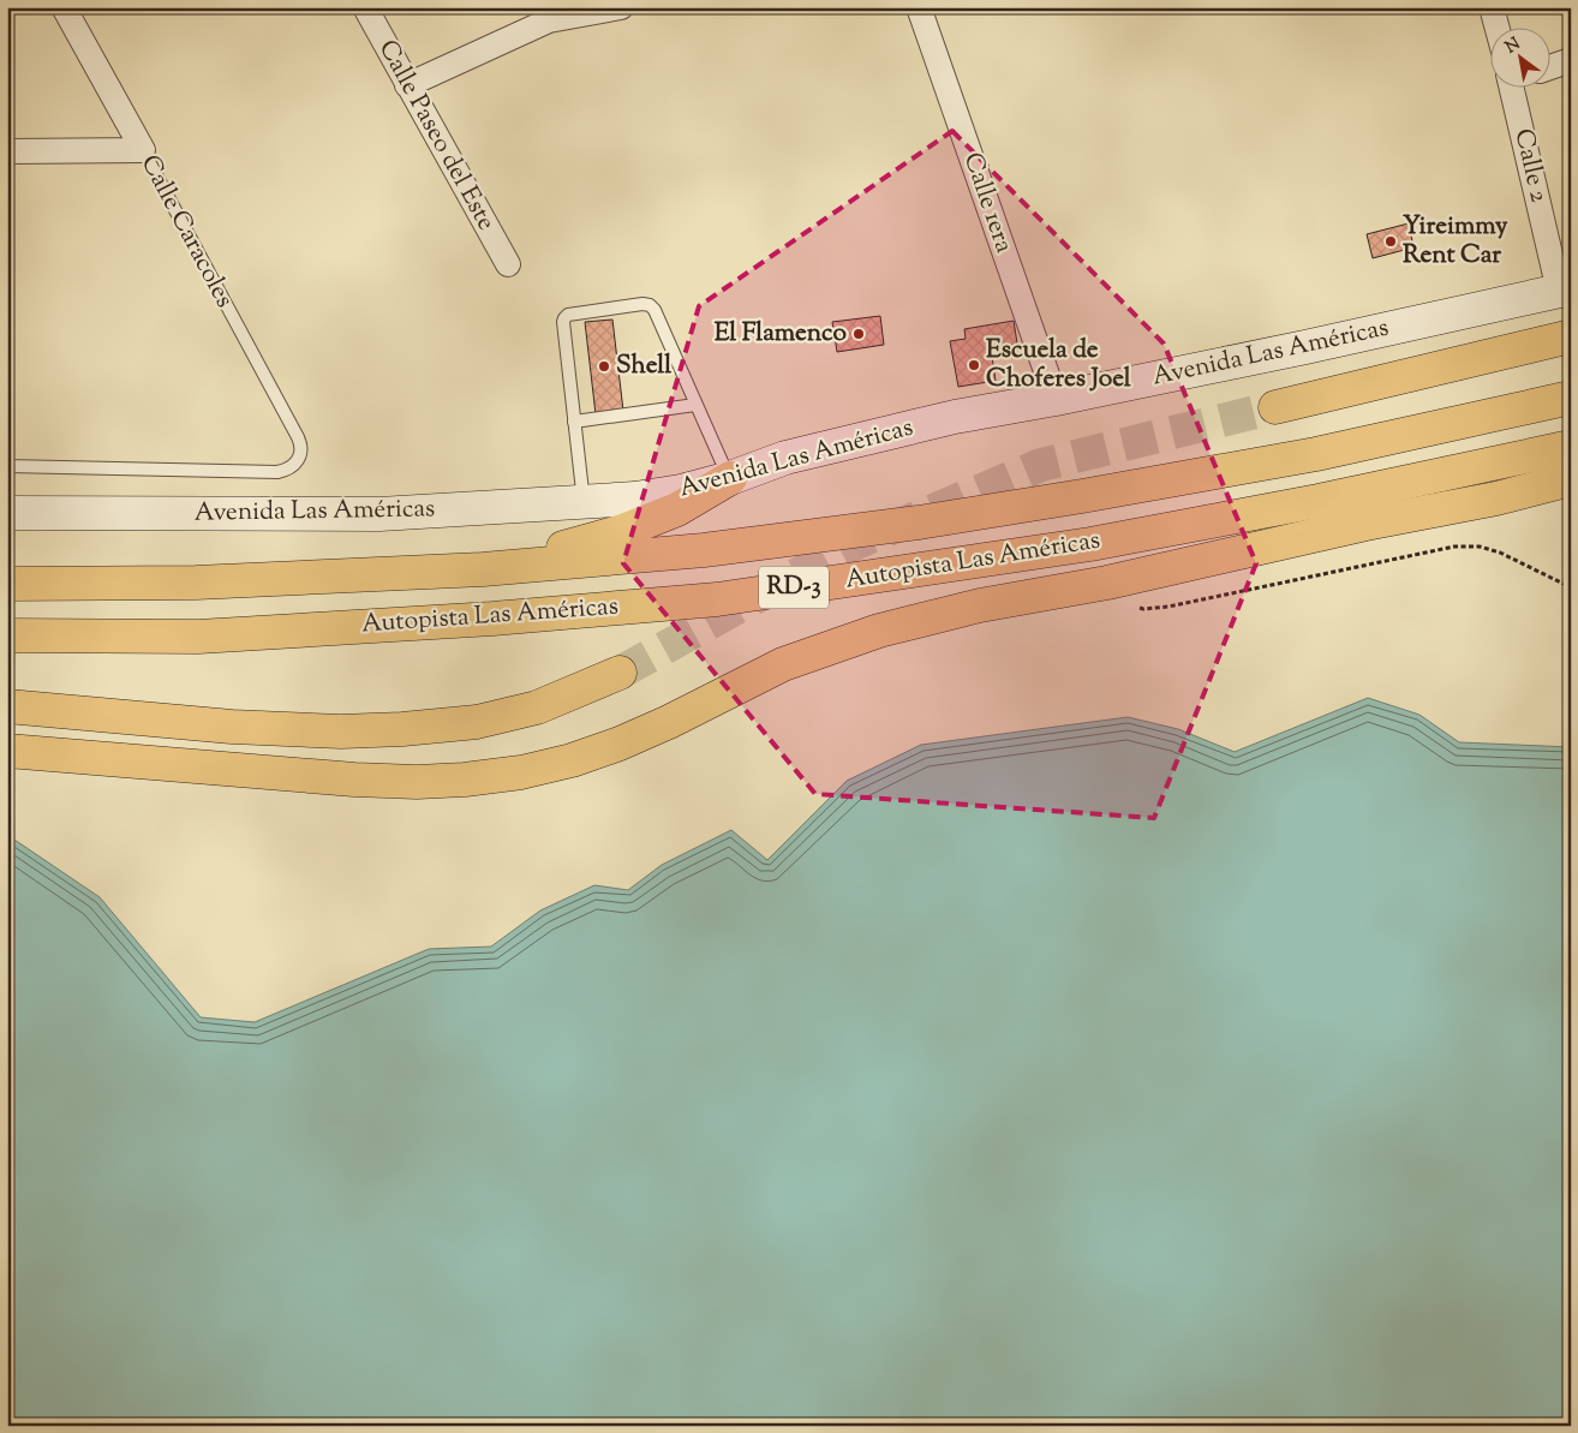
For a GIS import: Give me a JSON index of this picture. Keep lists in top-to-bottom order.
{
  "streets": {
    "highway": ["Autopista Las Américas", "RD-3"],
    "main road": ["Avenida Las Américas"],
    "street": [
      "Calle Paseo del Este",
      "Calle 2",
      "Calle 1era",
      "Calle Caracoles"
    ]
  },
  "crossings": [
    ["Calle 2", "Avenida Las Américas"],
    ["Calle 1era", "Avenida Las Américas"]
  ],
  "places": [
    "Yireimmy Rent Car",
    "El Flamenco",
    "Escuela de Choferes Joel",
    "Shell"
  ],
  "north": "top left"
}
